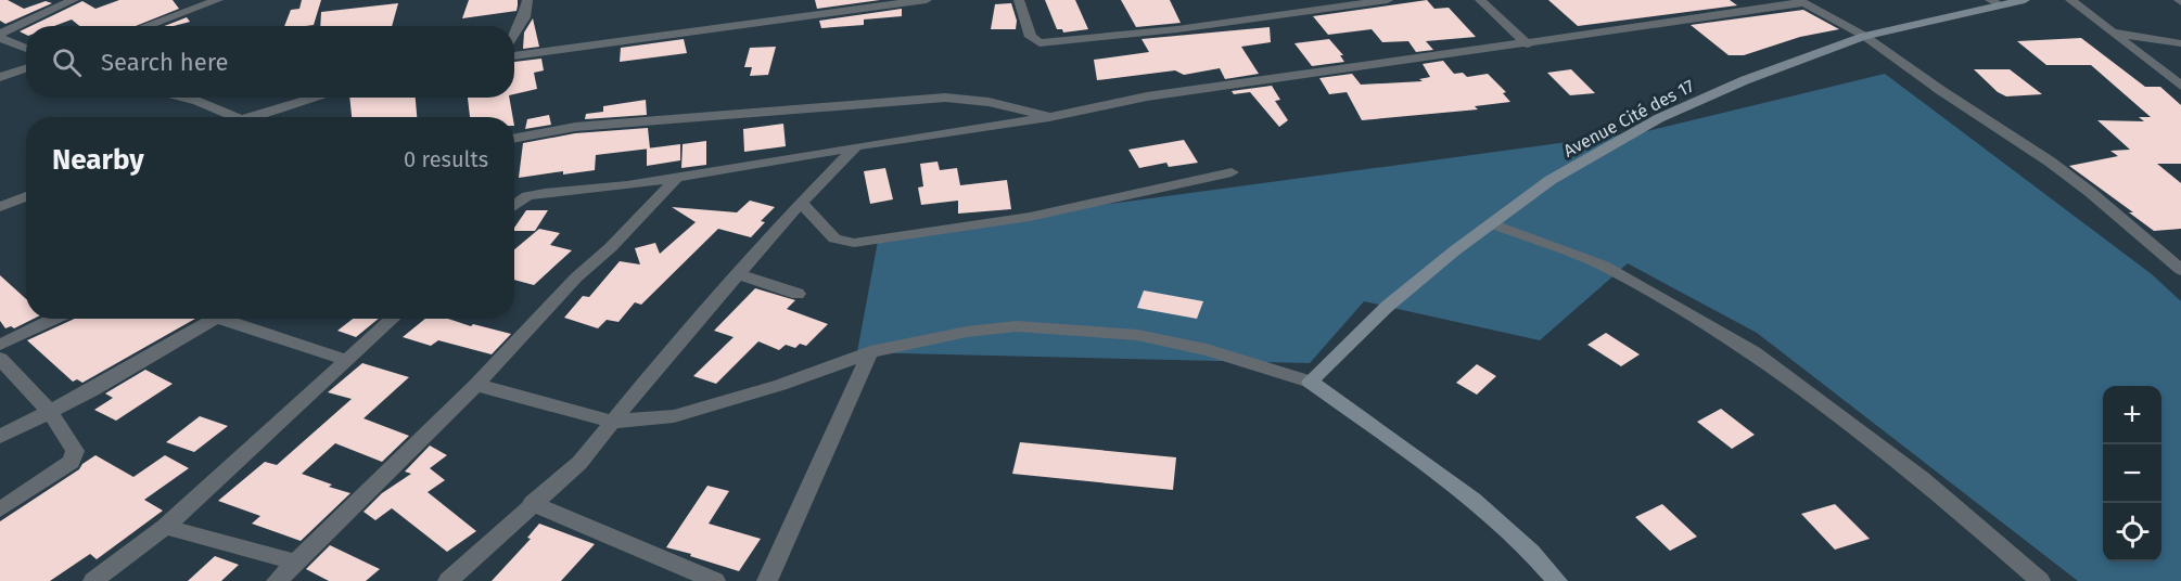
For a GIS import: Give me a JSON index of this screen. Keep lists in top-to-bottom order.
{
  "streets": {
    "street": ["Avenue Cité des 17"]
  },
  "page": {
    "search": "Search here",
    "heading": ["Nearby", "0 results"],
    "map_buttons": ["+", "−"]
  }
}
